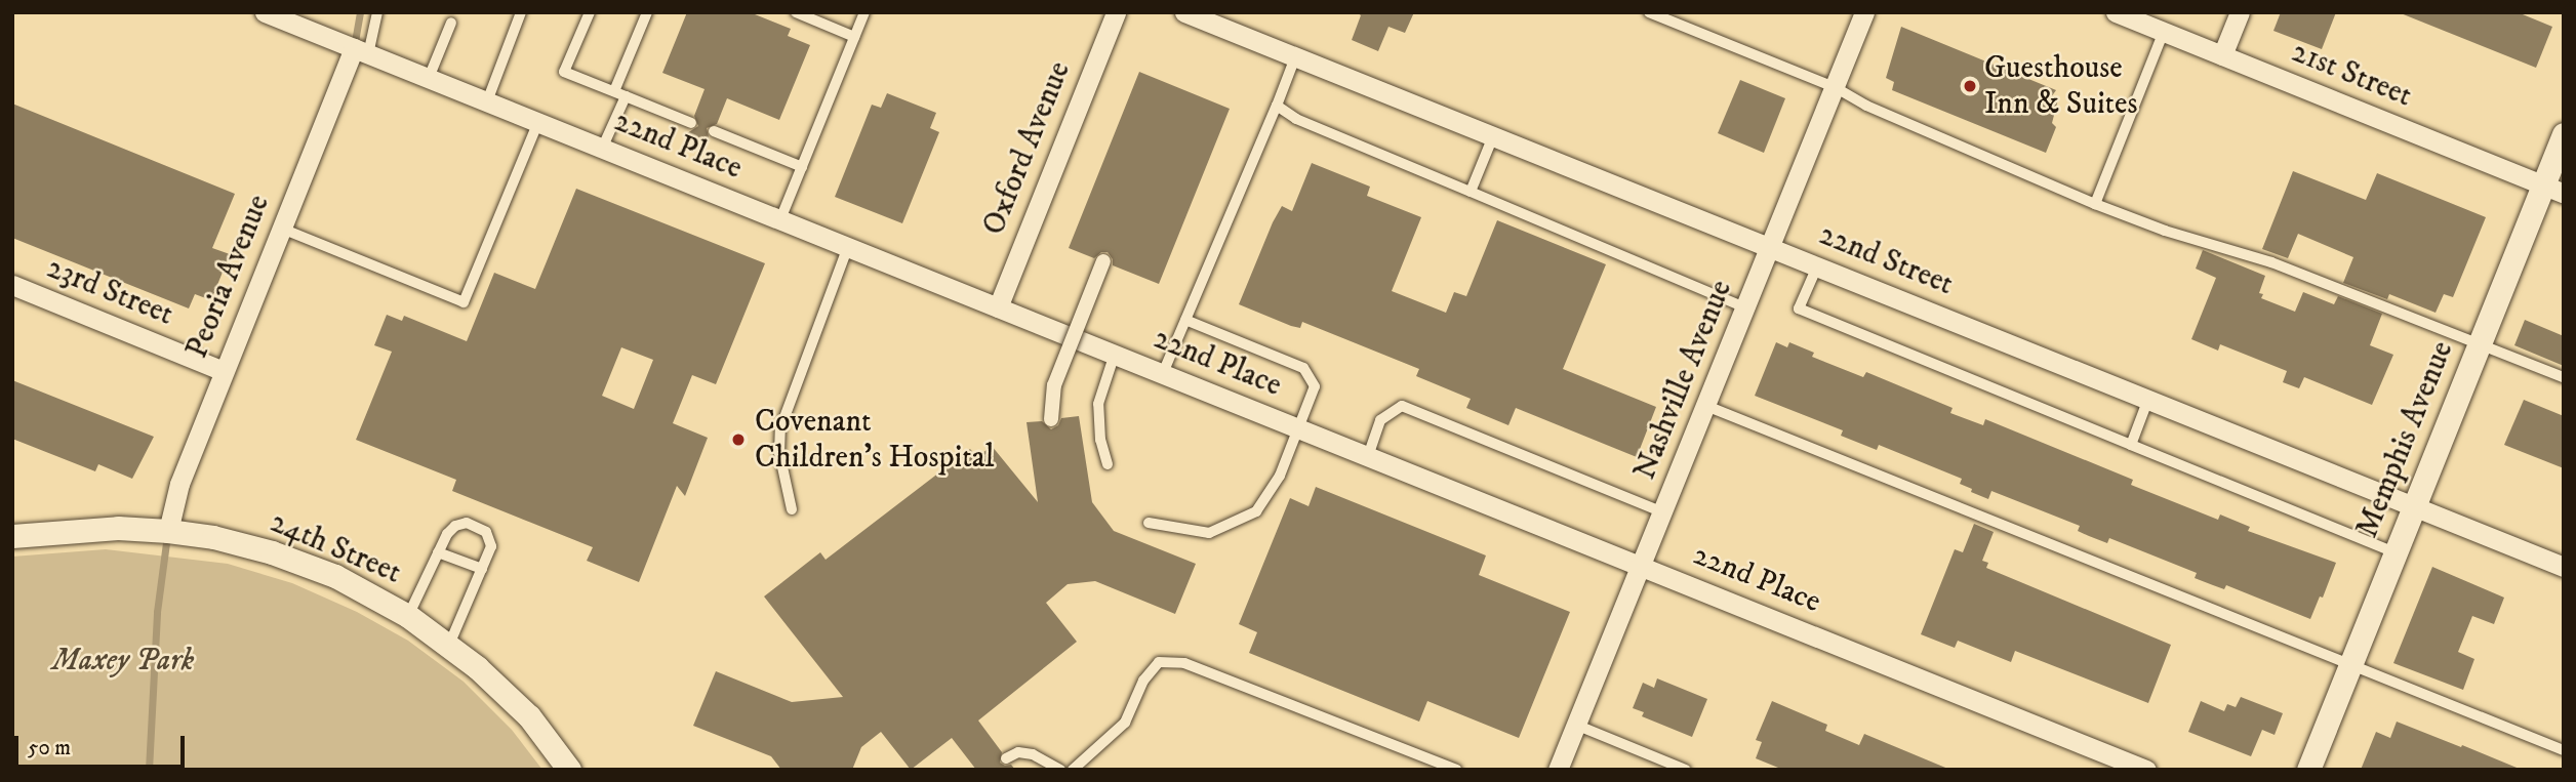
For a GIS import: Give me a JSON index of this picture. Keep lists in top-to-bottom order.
{
  "streets": {
    "street": [
      "21st Street",
      "22nd Place",
      "Oxford Avenue",
      "22nd Street",
      "Peoria Avenue",
      "23rd Street",
      "Nashville Avenue",
      "Memphis Avenue",
      "24th Street"
    ]
  },
  "crossings": [
    ["21st Street", "Memphis Avenue"],
    ["22nd Place", "Oxford Avenue"],
    ["22nd Place", "Peoria Avenue"],
    ["22nd Place", "Nashville Avenue"],
    ["22nd Street", "Nashville Avenue"],
    ["22nd Street", "Memphis Avenue"],
    ["Peoria Avenue", "23rd Street"],
    ["Peoria Avenue", "24th Street"]
  ],
  "parks": ["Maxey Park"],
  "places": ["Guesthouse Inn & Suites", "Covenant Children’s Hospital"],
  "scale_bar": "50 m"
}
